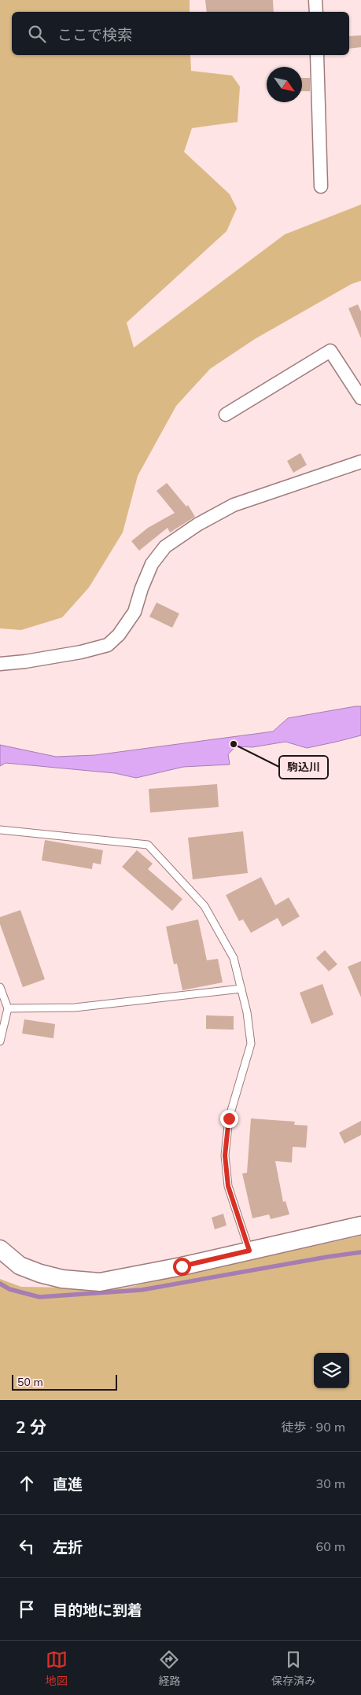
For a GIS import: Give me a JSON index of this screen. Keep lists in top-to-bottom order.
{
  "places": ["駒込川"],
  "scale_bar": "50 m",
  "north": "bottom right",
  "page": {
    "search": "ここで検索",
    "scale": "50 m",
    "heading": ["2 分", "徒歩 · 90 m"],
    "list": [
      ["直進", "30 m"],
      ["左折", "60 m"],
      "目的地に到着"
    ],
    "nav": ["地図", "経路", "保存済み"]
  }
}
